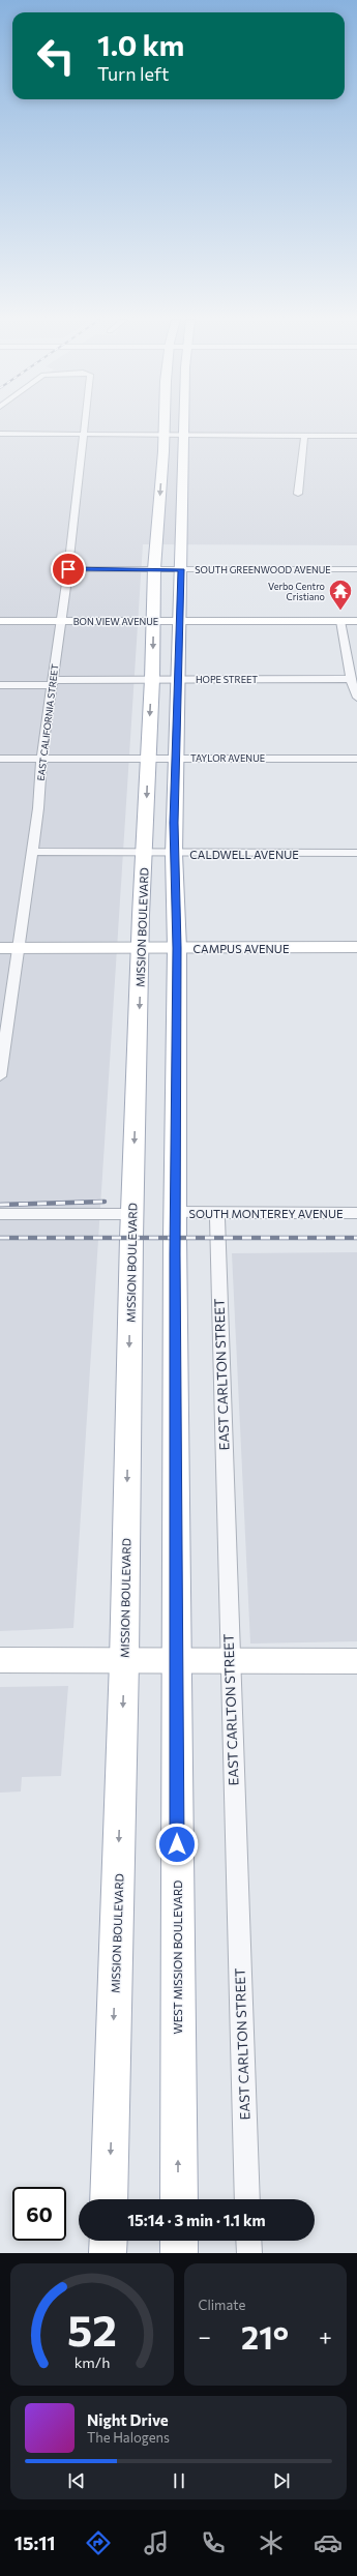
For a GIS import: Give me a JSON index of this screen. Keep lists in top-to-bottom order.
{
  "streets": {
    "main road": [
      "BON VIEW AVENUE",
      "MISSION BOULEVARD",
      "CAMPUS AVENUE",
      "WEST MISSION BOULEVARD"
    ],
    "street": [
      "SOUTH GREENWOOD AVENUE",
      "HOPE STREET",
      "EAST CALIFORNIA STREET",
      "TAYLOR AVENUE",
      "CALDWELL AVENUE",
      "SOUTH MONTEREY AVENUE",
      "EAST CARLTON STREET"
    ]
  },
  "crossings": [
    ["SOUTH GREENWOOD AVENUE", "EAST CALIFORNIA STREET"],
    ["SOUTH GREENWOOD AVENUE", "MISSION BOULEVARD"],
    ["SOUTH GREENWOOD AVENUE", "WEST MISSION BOULEVARD"],
    ["BON VIEW AVENUE", "EAST CALIFORNIA STREET"],
    ["BON VIEW AVENUE", "MISSION BOULEVARD"],
    ["BON VIEW AVENUE", "WEST MISSION BOULEVARD"],
    ["HOPE STREET", "EAST CALIFORNIA STREET"],
    ["HOPE STREET", "MISSION BOULEVARD"],
    ["HOPE STREET", "WEST MISSION BOULEVARD"],
    ["EAST CALIFORNIA STREET", "TAYLOR AVENUE"],
    ["EAST CALIFORNIA STREET", "CALDWELL AVENUE"],
    ["EAST CALIFORNIA STREET", "CAMPUS AVENUE"],
    ["TAYLOR AVENUE", "MISSION BOULEVARD"],
    ["TAYLOR AVENUE", "WEST MISSION BOULEVARD"],
    ["CALDWELL AVENUE", "MISSION BOULEVARD"],
    ["CALDWELL AVENUE", "WEST MISSION BOULEVARD"],
    ["MISSION BOULEVARD", "CAMPUS AVENUE"],
    ["CAMPUS AVENUE", "WEST MISSION BOULEVARD"],
    ["SOUTH MONTEREY AVENUE", "EAST CARLTON STREET"],
    ["SOUTH MONTEREY AVENUE", "WEST MISSION BOULEVARD"]
  ],
  "one_way": ["MISSION BOULEVARD"],
  "places": {
    "temple": ["Verbo Centro Cristiano"]
  },
  "page": {
    "turn": ["1.0 km", "Turn left"],
    "limit": "60",
    "trip": "15:14 · 3 min · 1.1 km",
    "tile": "Climate",
    "heat": ["−", "21°", "+"],
    "song": ["Night Drive", "The Halogens"],
    "tabs": "15:11",
    "gauge": ["52", "km/h"]
  }
}
